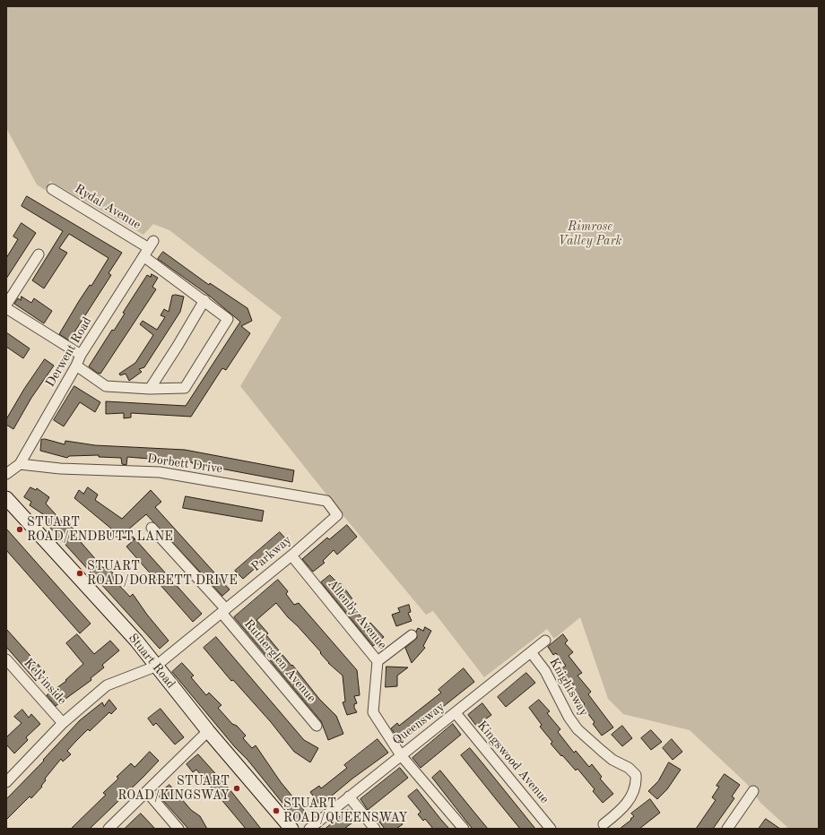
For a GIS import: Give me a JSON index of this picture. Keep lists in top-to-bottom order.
{
  "streets": {
    "street": [
      "Rydal Avenue",
      "Derwent Road",
      "Dorbett Drive",
      "Parkway",
      "Allenby Avenue",
      "Stuart Road",
      "Rutherglen Avenue",
      "Kelvinside",
      "Knightsway",
      "Queensway",
      "Kingswood Avenue"
    ]
  },
  "crossings": [
    ["Rydal Avenue", "Derwent Road"],
    ["Derwent Road", "Dorbett Drive"],
    ["Dorbett Drive", "Parkway"],
    ["Parkway", "Allenby Avenue"],
    ["Parkway", "Stuart Road"],
    ["Parkway", "Rutherglen Avenue"],
    ["Parkway", "Kelvinside"],
    ["Allenby Avenue", "Queensway"],
    ["Knightsway", "Queensway"],
    ["Queensway", "Kingswood Avenue"]
  ],
  "parks": ["Rimrose Valley Park"],
  "places": [
    "STUART ROAD/ENDBUTT LANE",
    "STUART ROAD/DORBETT DRIVE",
    "STUART ROAD/KINGSWAY",
    "STUART ROAD/QUEENSWAY"
  ]
}
